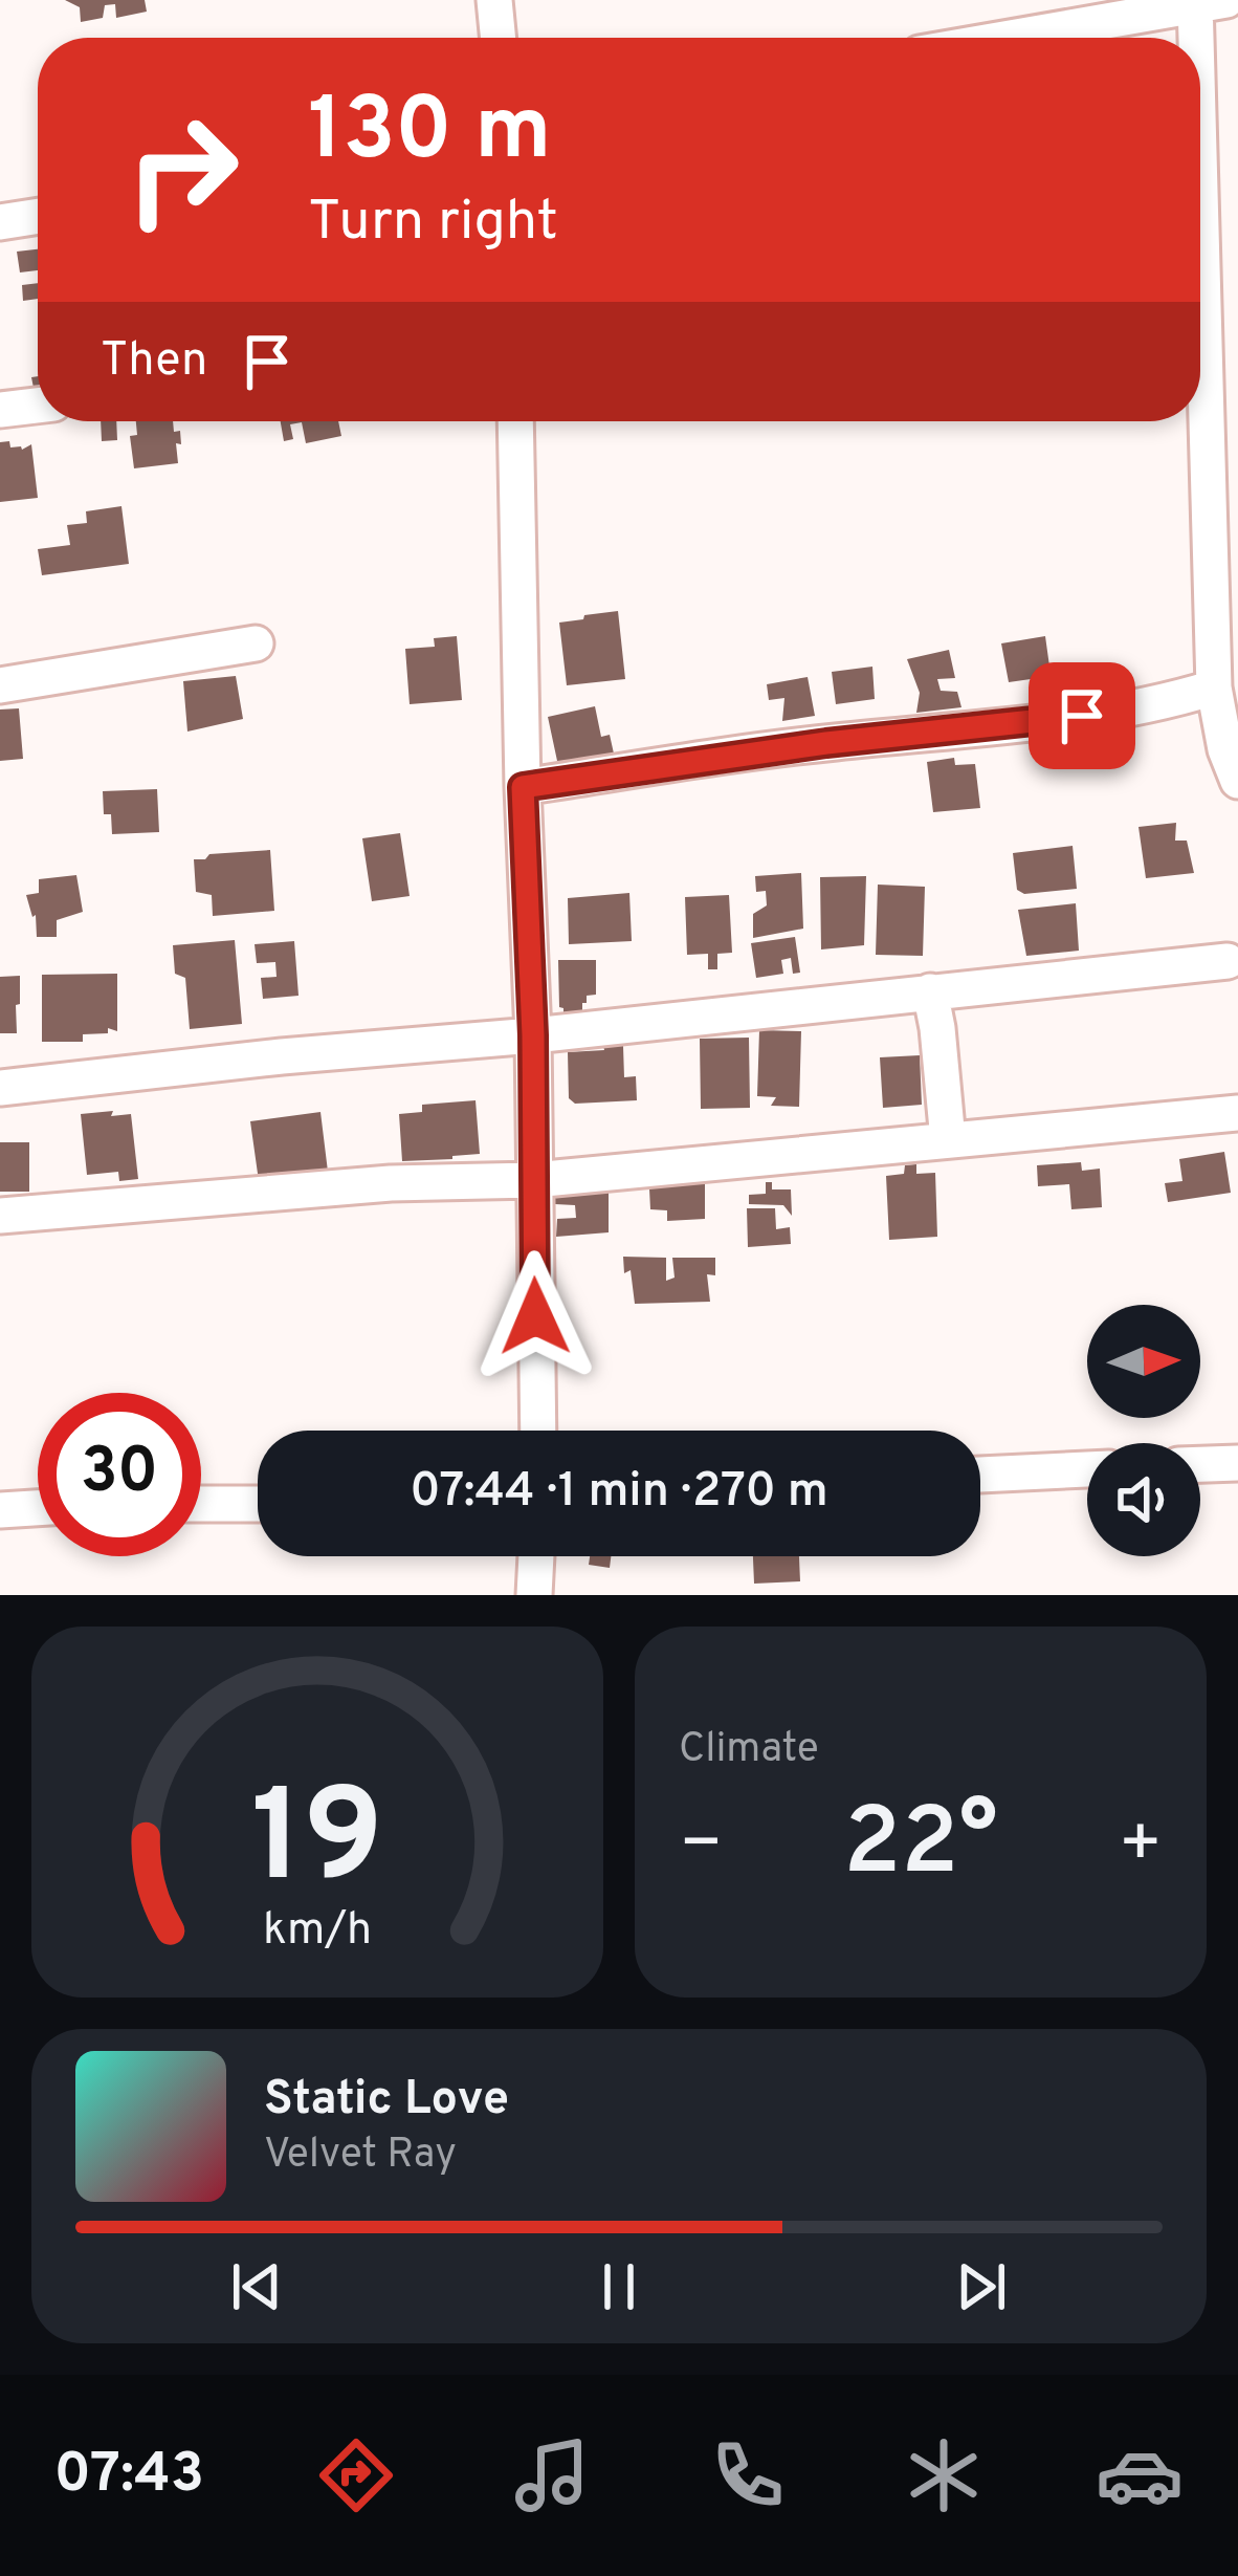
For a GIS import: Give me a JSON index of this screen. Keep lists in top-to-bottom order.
{
  "north": "right",
  "page": {
    "turn": ["130 m", "Turn right"],
    "then": "Then",
    "limit": "30",
    "trip": "07:44 · 1 min · 270 m",
    "tile": "Climate",
    "heat": ["−", "22°", "+"],
    "song": ["Static Love", "Velvet Ray"],
    "tabs": "07:43",
    "gauge": ["19", "km/h"]
  }
}
